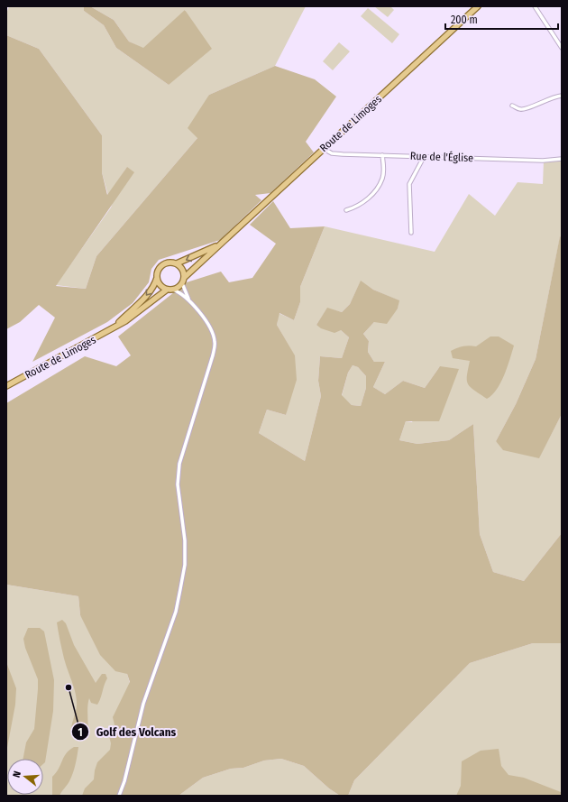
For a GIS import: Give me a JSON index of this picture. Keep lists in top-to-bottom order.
{
  "streets": {
    "main road": ["Route de Limoges"],
    "street": ["Rue de l'Église"]
  },
  "crossings": [
    ["Route de Limoges", "Rue de l'Église"]
  ],
  "places": ["Golf des Volcans"],
  "scale_bar": "200 m",
  "north": "left"
}
